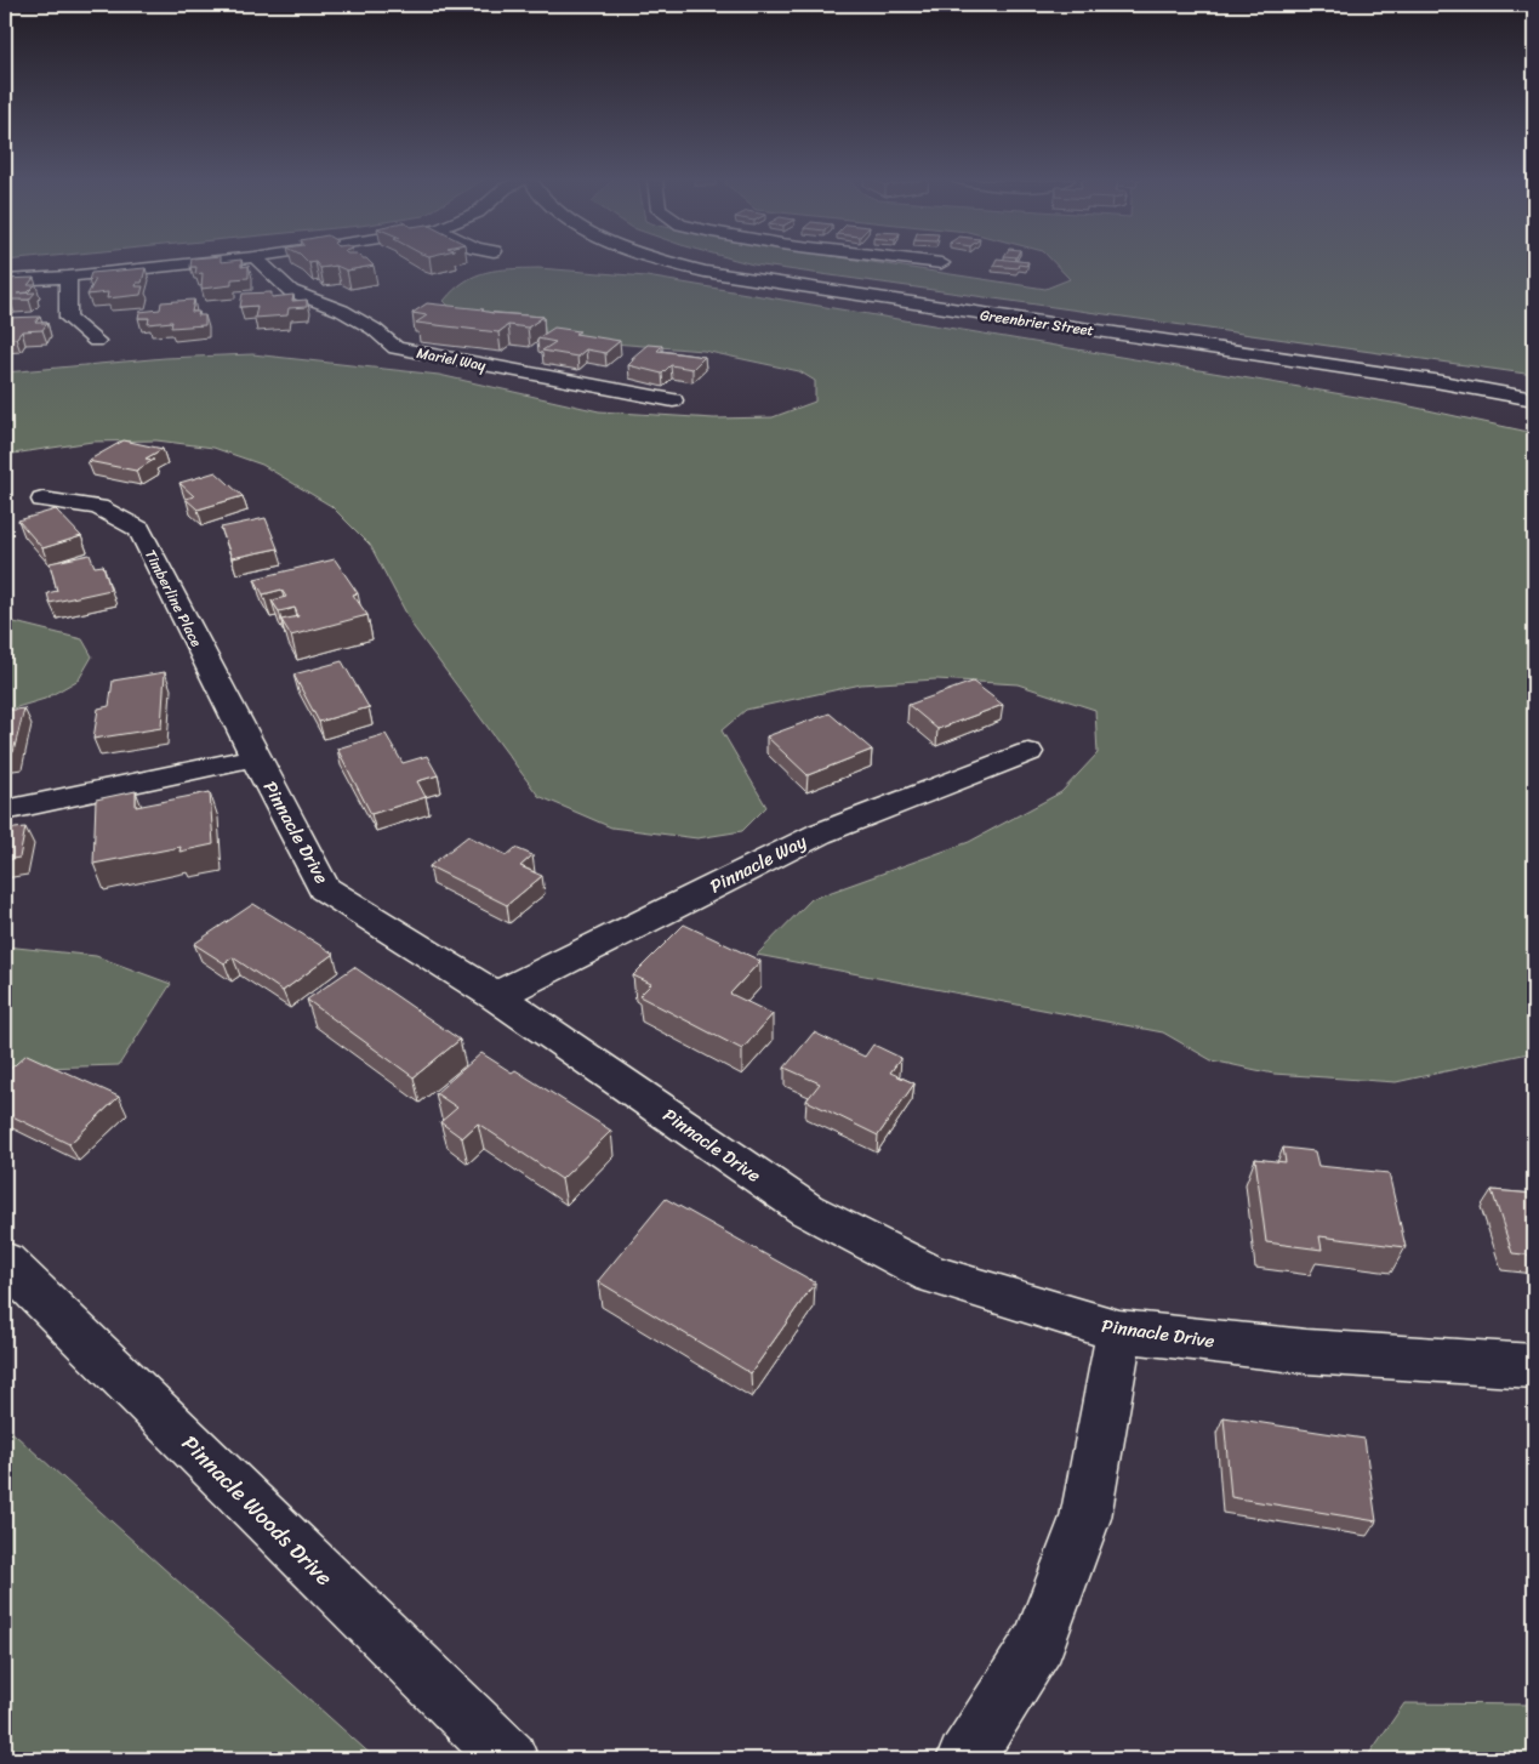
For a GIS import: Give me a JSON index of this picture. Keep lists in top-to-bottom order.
{
  "streets": {
    "street": [
      "Greenbrier Street",
      "Mariel Way",
      "Timberline Place",
      "Pinnacle Drive",
      "Pinnacle Way",
      "Pinnacle Woods Drive"
    ]
  },
  "crossings": [
    ["Timberline Place", "Pinnacle Drive"],
    ["Pinnacle Drive", "Pinnacle Way"]
  ]
}
